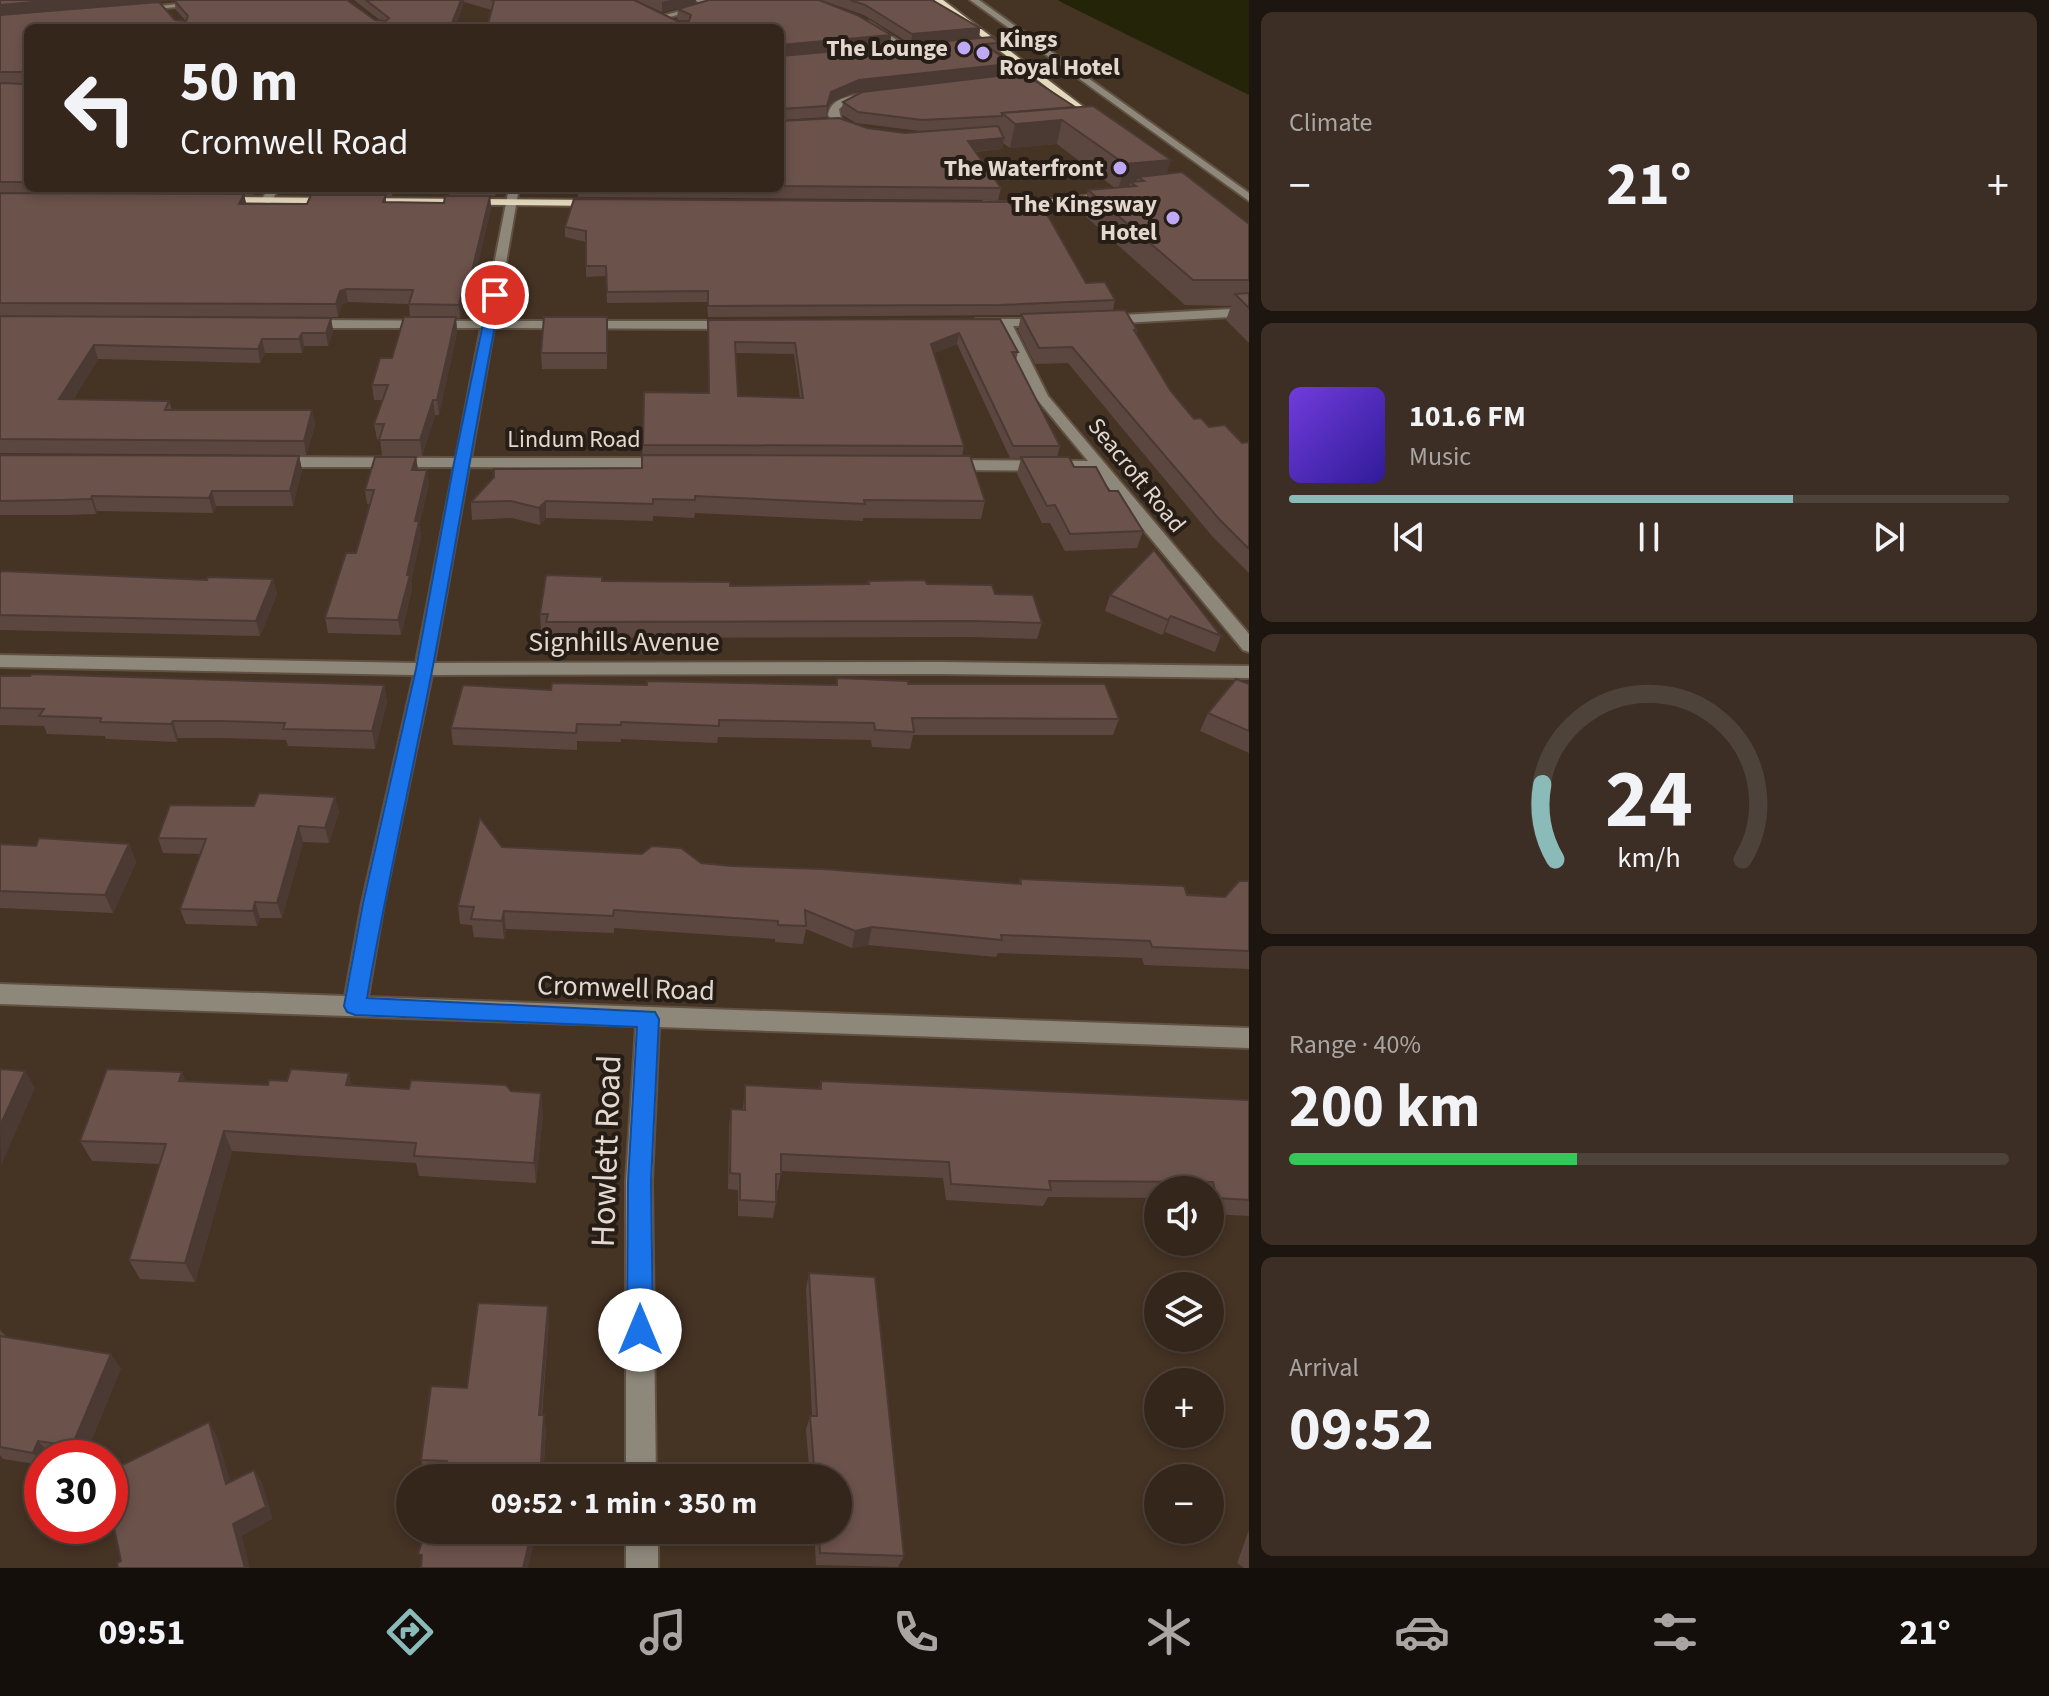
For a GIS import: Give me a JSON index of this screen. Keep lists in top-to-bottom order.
{
  "streets": {
    "street": [
      "Lindum Road",
      "Seacroft Road",
      "Signhills Avenue",
      "Cromwell Road",
      "Howlett Road"
    ]
  },
  "crossings": [
    ["Cromwell Road", "Howlett Road"]
  ],
  "places": [
    "The Lounge",
    "Kings Royal Hotel",
    "The Waterfront",
    "The Kingsway Hotel"
  ],
  "page": {
    "tile": [
      "Climate",
      ["Range · 40%", "200 km"],
      ["Arrival", "09:52"]
    ],
    "turn": ["50 m", "Cromwell Road"],
    "heat": ["−", "21°", "+"],
    "song": ["101.6 FM", "Music"],
    "map_buttons": ["+", "−"],
    "limit": "30",
    "trip": "09:52 · 1 min · 350 m",
    "tabs": ["09:51", "21°"],
    "gauge": ["24", "km/h"]
  }
}
